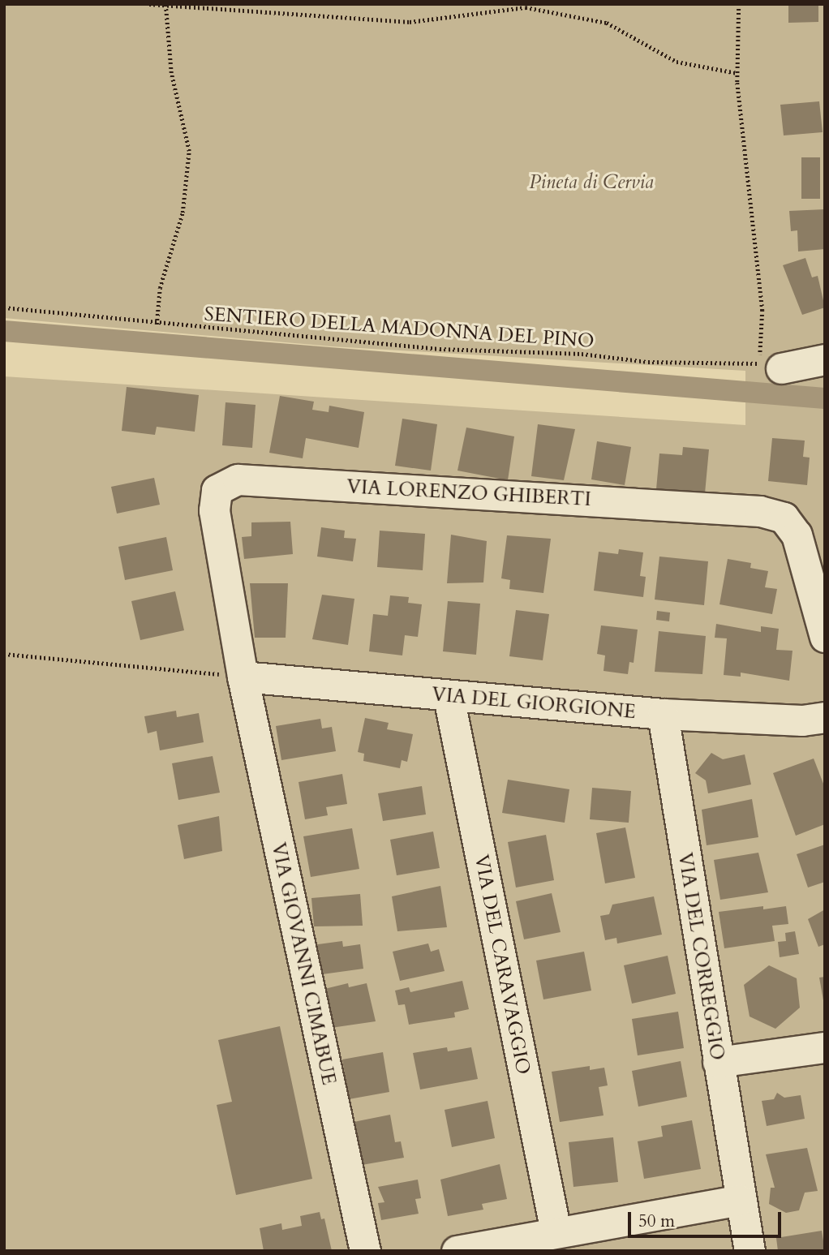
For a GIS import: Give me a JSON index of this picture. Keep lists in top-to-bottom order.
{
  "streets": {
    "street": [
      "VIA LORENZO GHIBERTI",
      "VIA DEL GIORGIONE",
      "VIA DEL CORREGGIO",
      "VIA GIOVANNI CIMABUE",
      "VIA DEL CARAVAGGIO"
    ],
    "path": ["SENTIERO DELLA MADONNA DEL PINO"]
  },
  "crossings": [
    ["VIA LORENZO GHIBERTI", "VIA DEL GIORGIONE"],
    ["VIA LORENZO GHIBERTI", "VIA GIOVANNI CIMABUE"],
    ["VIA DEL GIORGIONE", "VIA DEL CORREGGIO"],
    ["VIA DEL GIORGIONE", "VIA GIOVANNI CIMABUE"],
    ["VIA DEL GIORGIONE", "VIA DEL CARAVAGGIO"]
  ],
  "parks": ["Pineta di Cervia"],
  "scale_bar": "50 m"
}
